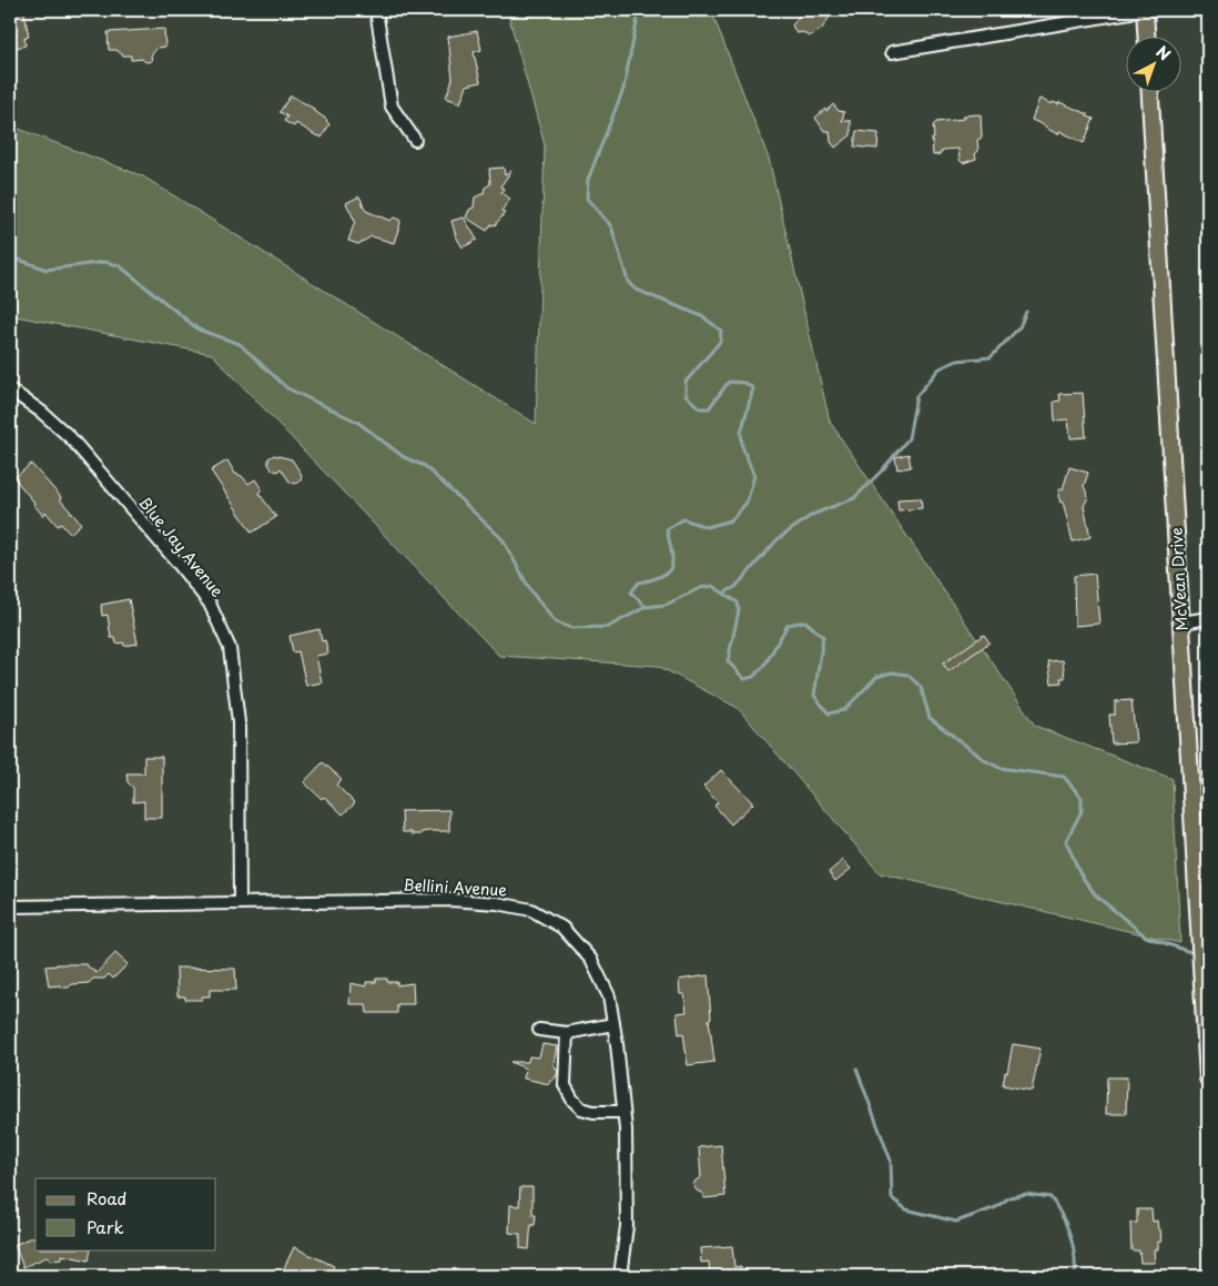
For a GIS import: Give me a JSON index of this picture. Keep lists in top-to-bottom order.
{
  "streets": {
    "main road": ["McVean Drive"],
    "street": ["Blue Jay Avenue", "Bellini Avenue"]
  },
  "crossings": [
    ["Blue Jay Avenue", "Bellini Avenue"]
  ],
  "legend": ["Road", "Park"],
  "north": "top right"
}
